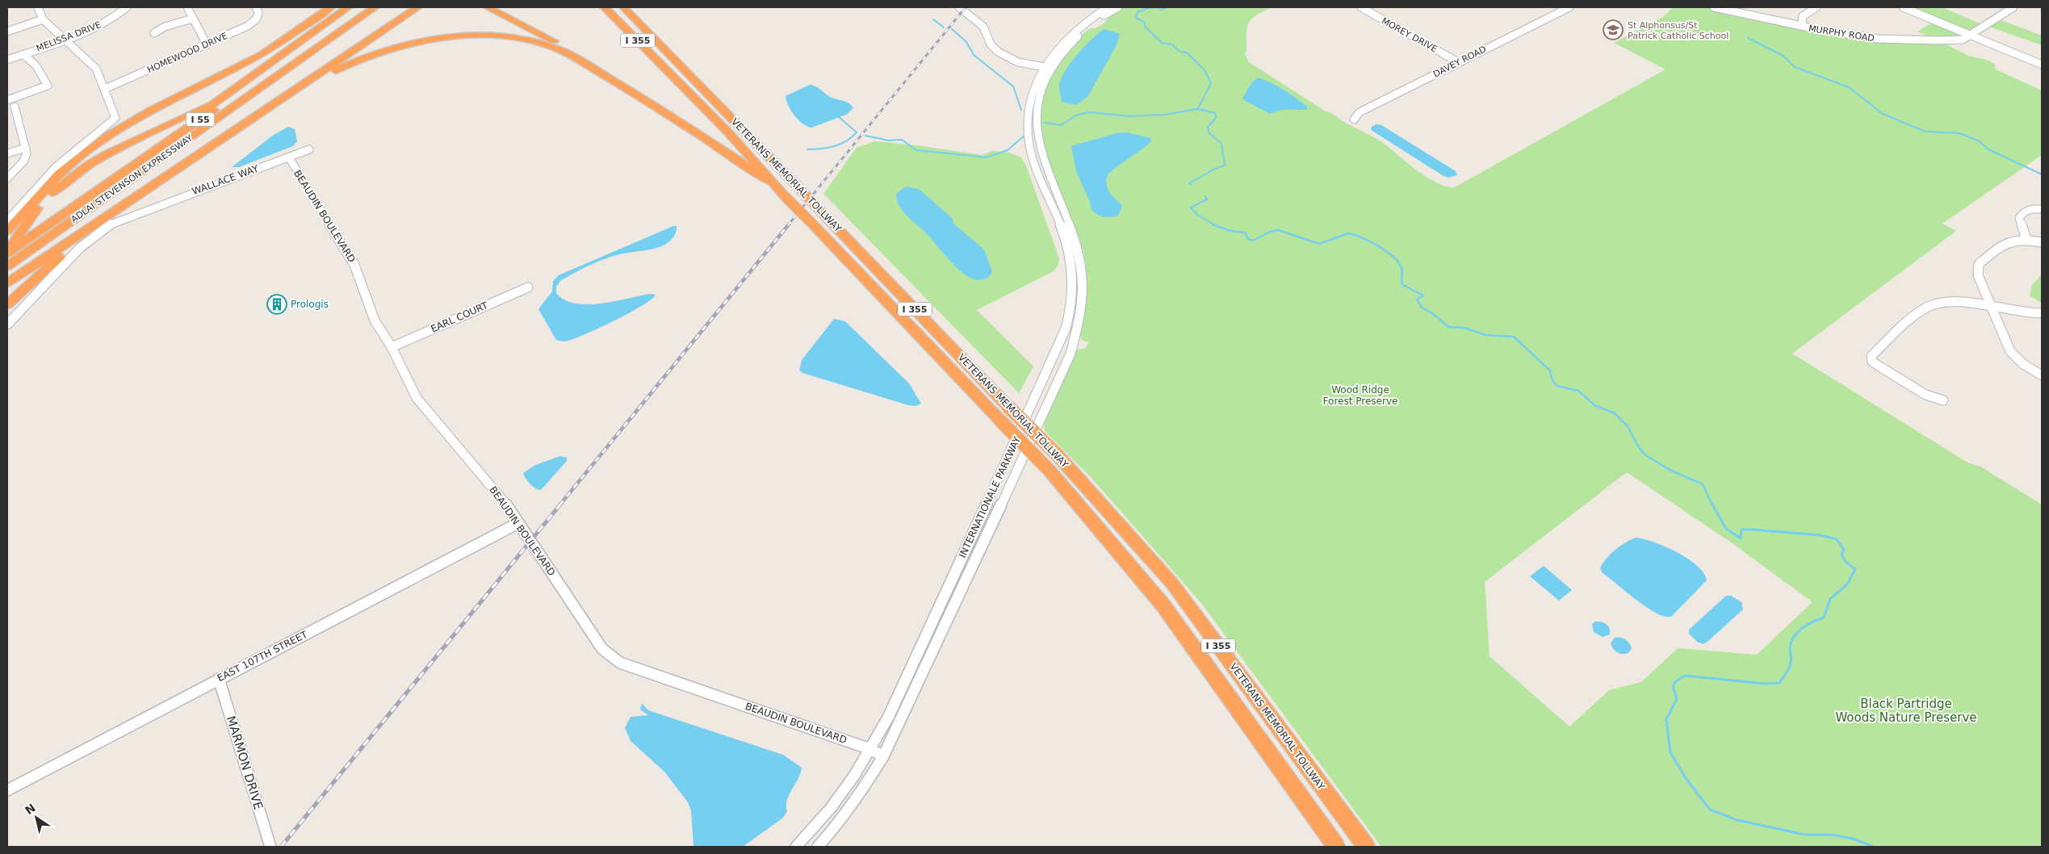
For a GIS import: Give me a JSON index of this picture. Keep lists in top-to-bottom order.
{
  "streets": {
    "highway": [
      "I 355",
      "I 55",
      "VETERANS MEMORIAL TOLLWAY",
      "ADLAI STEVENSON EXPRESSWAY"
    ],
    "street": [
      "MURPHY ROAD",
      "MOREY DRIVE",
      "MELISSA DRIVE",
      "HOMEWOOD DRIVE",
      "DAVEY ROAD",
      "WALLACE WAY",
      "BEAUDIN BOULEVARD",
      "EARL COURT",
      "INTERNATIONALE PARKWAY",
      "EAST 107TH STREET",
      "MARMON DRIVE"
    ]
  },
  "crossings": [
    ["MOREY DRIVE", "DAVEY ROAD"],
    ["WALLACE WAY", "BEAUDIN BOULEVARD"],
    ["BEAUDIN BOULEVARD", "EARL COURT"],
    ["BEAUDIN BOULEVARD", "INTERNATIONALE PARKWAY"],
    ["BEAUDIN BOULEVARD", "EAST 107TH STREET"],
    ["EAST 107TH STREET", "MARMON DRIVE"]
  ],
  "parks": ["Wood Ridge Forest Preserve", "Black Partridge Woods Nature Preserve"],
  "places": {
    "school or university": ["St Alphonsus/St Patrick Catholic School"],
    "building": ["Prologis"]
  },
  "north": "top left"
}
